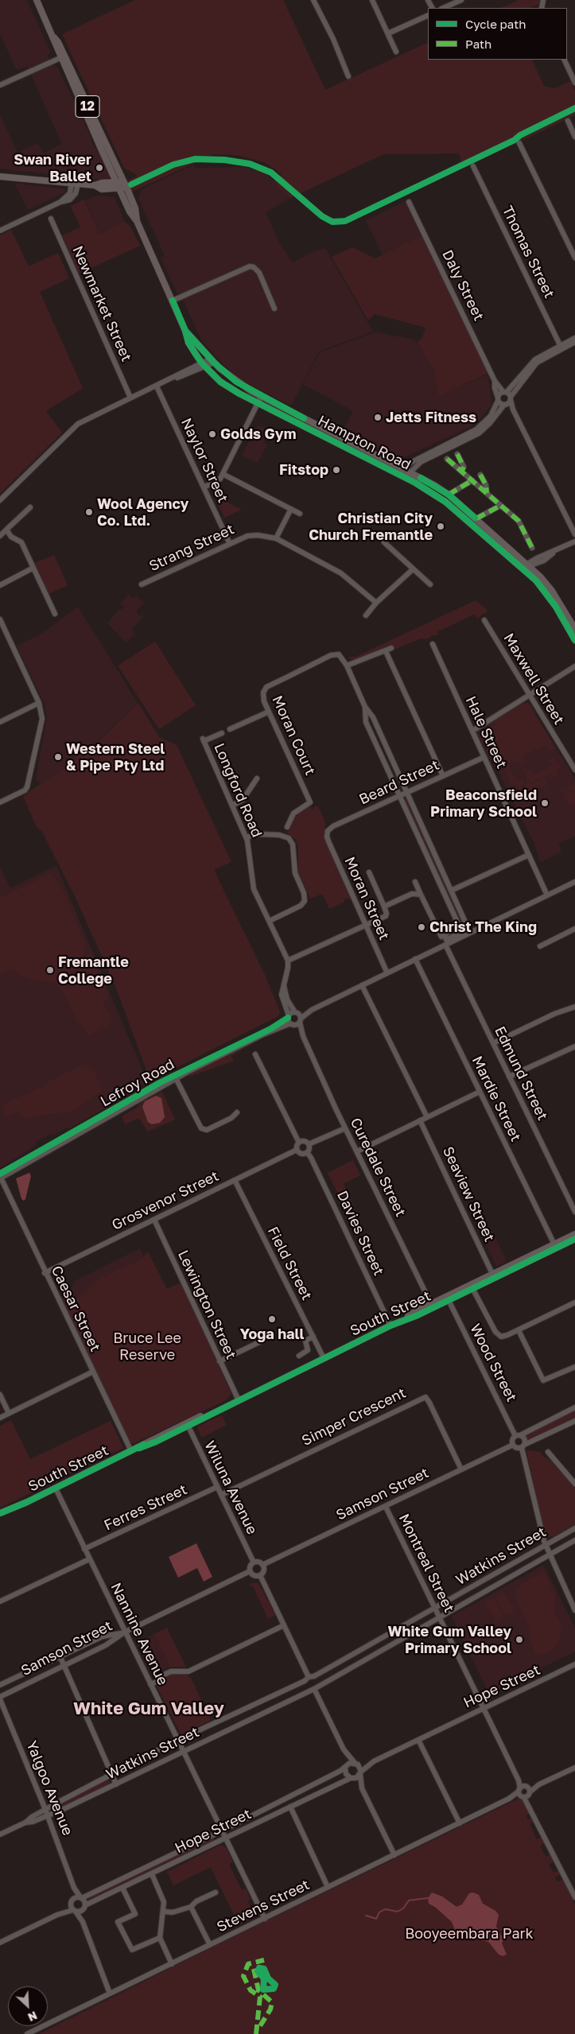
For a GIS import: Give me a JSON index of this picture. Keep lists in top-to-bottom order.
{
  "streets": {
    "main road": ["12", "Hampton Road", "South Street"],
    "street": [
      "Thomas Street",
      "Daly Street",
      "Newmarket Street",
      "Naylor Street",
      "Strang Street",
      "Maxwell Street",
      "Hale Street",
      "Moran Court",
      "Beard Street",
      "Longford Road",
      "Moran Street",
      "Edmund Street",
      "Lefroy Road",
      "Mardie Street",
      "Curedale Street",
      "Seaview Street",
      "Grosvenor Street",
      "Davies Street",
      "Field Street",
      "Lewington Street",
      "Caesar Street",
      "Wood Street",
      "Simper Crescent",
      "Wiluna Avenue",
      "Samson Street",
      "Ferres Street",
      "Watkins Street",
      "Montreal Street",
      "Nannine Avenue",
      "Hope Street",
      "Yalgoo Avenue",
      "Stevens Street"
    ]
  },
  "crossings": [
    ["12", "Hampton Road"],
    ["Naylor Street", "Strang Street"],
    ["Hale Street", "Beard Street"],
    ["Hale Street", "Lefroy Road"],
    ["Beard Street", "Moran Street"],
    ["Moran Street", "Lefroy Road"],
    ["Edmund Street", "Lefroy Road"],
    ["Lefroy Road", "Mardie Street"],
    ["Lefroy Road", "Curedale Street"],
    ["Lefroy Road", "Caesar Street"],
    ["Mardie Street", "South Street"],
    ["Curedale Street", "South Street"],
    ["Seaview Street", "South Street"],
    ["Grosvenor Street", "Davies Street"],
    ["Grosvenor Street", "Field Street"],
    ["Grosvenor Street", "Lewington Street"],
    ["Grosvenor Street", "Caesar Street"],
    ["Davies Street", "South Street"],
    ["Field Street", "South Street"],
    ["Lewington Street", "South Street"],
    ["Caesar Street", "South Street"],
    ["South Street", "Wood Street"],
    ["South Street", "Wiluna Avenue"],
    ["South Street", "Nannine Avenue"],
    ["Wood Street", "Samson Street"],
    ["Simper Crescent", "Wiluna Avenue"],
    ["Simper Crescent", "Samson Street"],
    ["Wiluna Avenue", "Samson Street"],
    ["Wiluna Avenue", "Ferres Street"],
    ["Samson Street", "Montreal Street"],
    ["Samson Street", "Nannine Avenue"],
    ["Samson Street", "Yalgoo Avenue"],
    ["Ferres Street", "Nannine Avenue"],
    ["Watkins Street", "Montreal Street"],
    ["Watkins Street", "Nannine Avenue"],
    ["Watkins Street", "Yalgoo Avenue"],
    ["Montreal Street", "Hope Street"],
    ["Montreal Street", "Stevens Street"],
    ["Nannine Avenue", "Hope Street"],
    ["Nannine Avenue", "Stevens Street"],
    ["Hope Street", "Yalgoo Avenue"]
  ],
  "districts": ["White Gum Valley"],
  "parks": ["Bruce Lee Reserve", "Booyeembara Park"],
  "places": [
    "Swan River Ballet",
    "Jetts Fitness",
    "Golds Gym",
    "Fitstop",
    "Wool Agency Co. Ltd.",
    "Christian City Church Fremantle",
    "Western Steel & Pipe Pty Ltd",
    "Beaconsfield Primary School",
    "Christ The King",
    "Fremantle College",
    "Yoga hall",
    "White Gum Valley Primary School"
  ],
  "legend": ["Cycle path", "Path"],
  "north": "bottom right"
}
